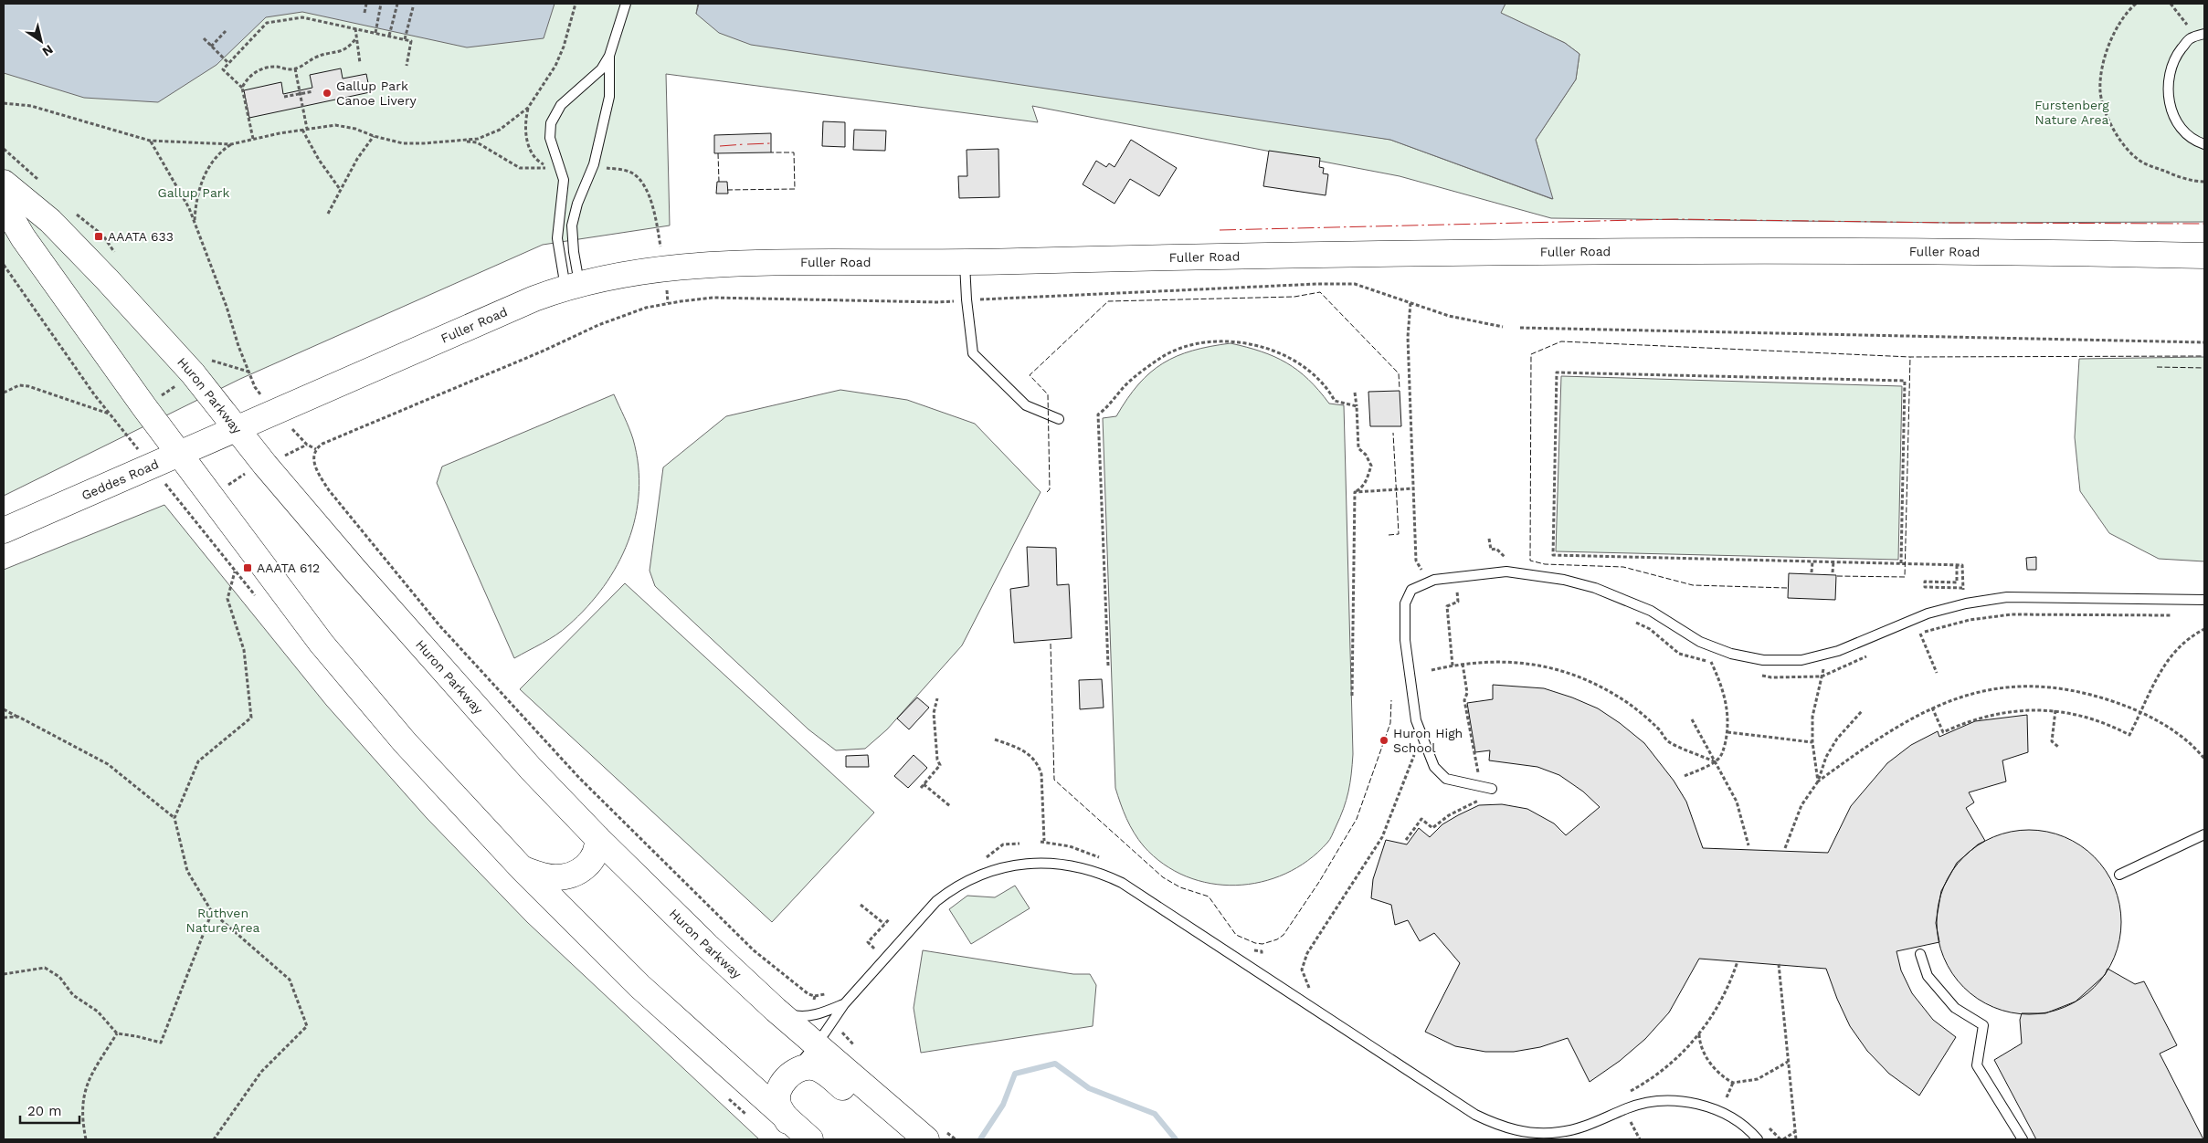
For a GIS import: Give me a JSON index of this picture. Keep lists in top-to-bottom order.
{
  "streets": {
    "main road": ["Fuller Road", "Huron Parkway", "Geddes Road"]
  },
  "crossings": [
    ["Fuller Road", "Huron Parkway"],
    ["Fuller Road", "Geddes Road"],
    ["Huron Parkway", "Geddes Road"]
  ],
  "parks": ["Furstenberg Nature Area", "Gallup Park", "Ruthven Nature Area"],
  "places": {
    "other": ["Gallup Park Canoe Livery", "Huron High School"],
    "transit": ["AAATA 633", "AAATA 612"]
  },
  "scale_bar": "20 m",
  "north": "bottom right"
}
